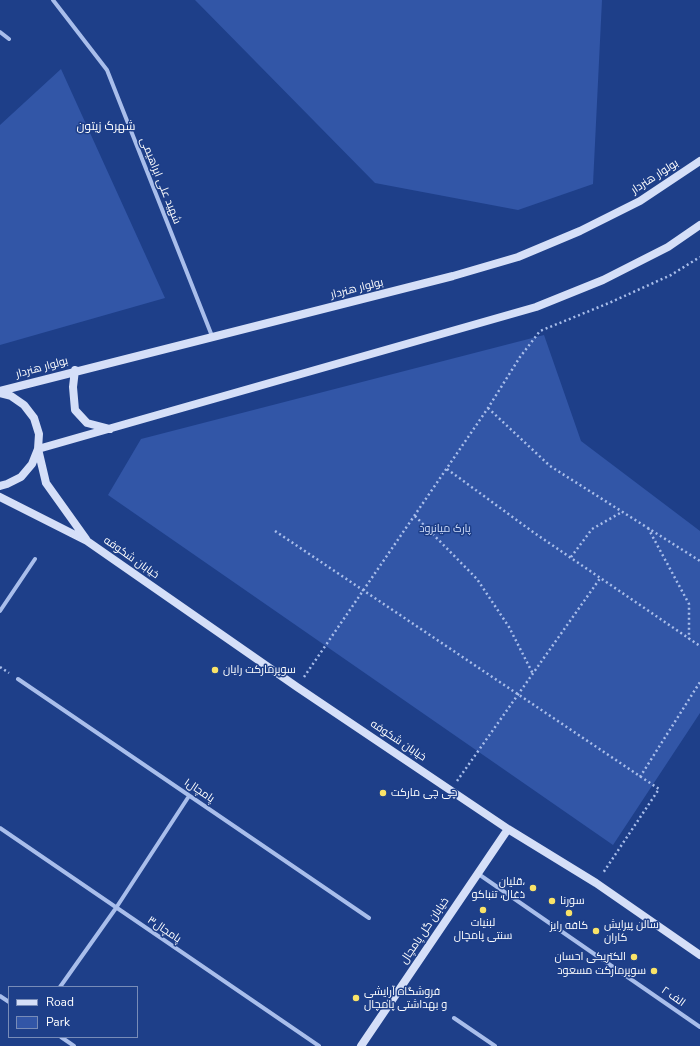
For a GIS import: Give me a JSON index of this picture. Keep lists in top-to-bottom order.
{
  "streets": {
    "main road": ["بولوار هنردار", "خیابان شکوفه", "خیابان گل پامچال"],
    "street": [
      "شهید علی ابراهیمی",
      "پامچال۱",
      "پامچال۳",
      "۲ الف"
    ]
  },
  "crossings": [
    ["بولوار هنردار", "شهید علی ابراهیمی"],
    ["بولوار هنردار", "خیابان شکوفه"],
    ["خیابان شکوفه", "خیابان گل پامچال"],
    ["خیابان گل پامچال", "۲ الف"]
  ],
  "districts": ["شهرک زیتون"],
  "parks": ["پارک میانرود"],
  "places": [
    "سوپرمارکت رایان",
    "چی چی مارکت",
    "قلیان، ذغال، تنباکو",
    "سورنا",
    "لبنیات سنتی پامچال",
    "کافه رایز",
    "سالن پیرایش کاران",
    "الکتریکی احسان",
    "سوپرمارکت مسعود",
    "فروشگاه آرایشی و بهداشتی پامچال"
  ],
  "legend": ["Road", "Park"]
}
